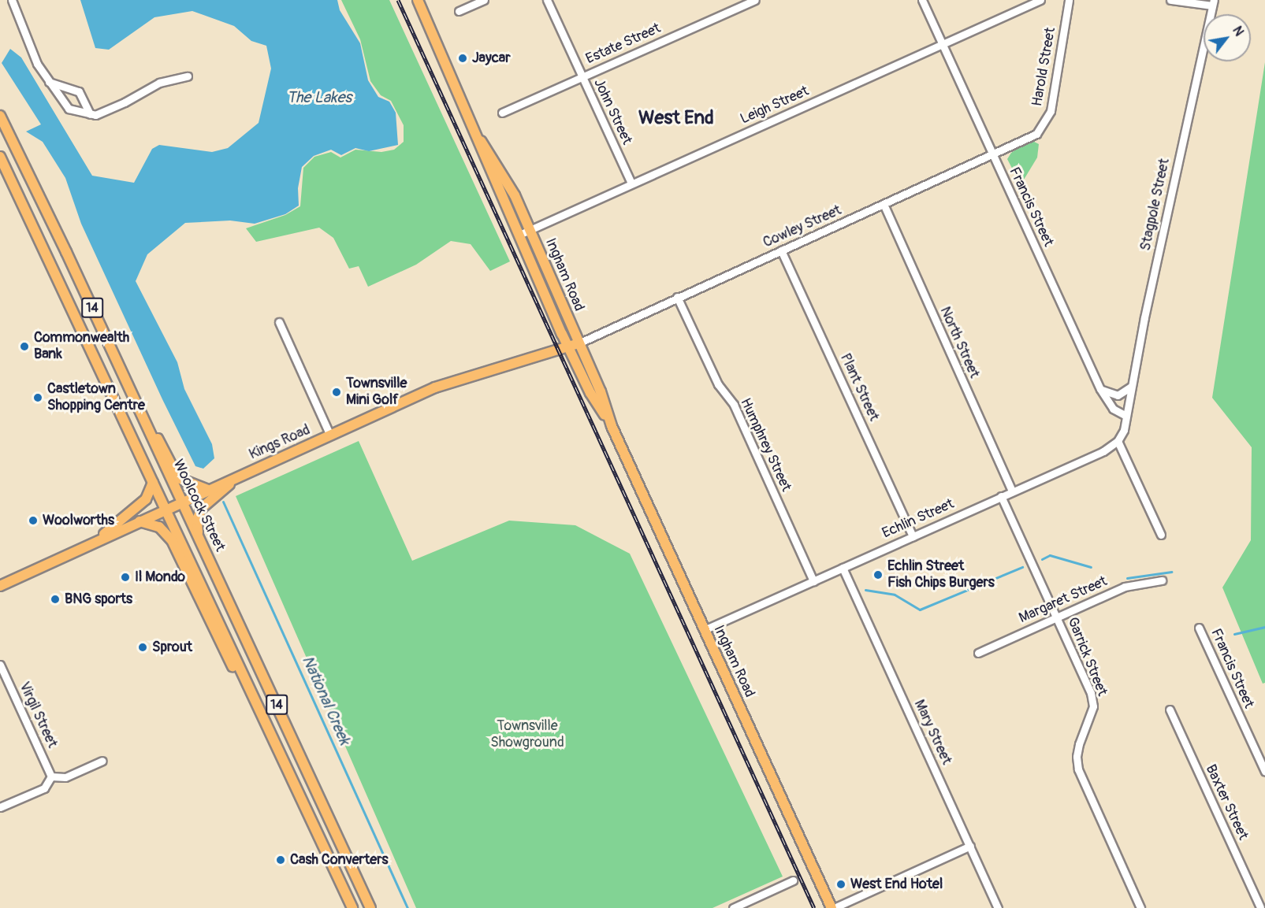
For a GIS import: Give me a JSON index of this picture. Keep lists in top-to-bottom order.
{
  "streets": {
    "main road": [
      "Ingham Road",
      "14",
      "Kings Road",
      "Woolcock Street"
    ],
    "street": [
      "Estate Street",
      "Harold Street",
      "Leigh Street",
      "John Street",
      "Stagpole Street",
      "Francis Street",
      "Cowley Street",
      "North Street",
      "Plant Street",
      "Humphrey Street",
      "Echlin Street",
      "Margaret Street",
      "Garrick Street",
      "Virgil Street",
      "Mary Street",
      "Baxter Street"
    ]
  },
  "crossings": [
    ["Estate Street", "John Street"],
    ["Harold Street", "Cowley Street"],
    ["Leigh Street", "John Street"],
    ["Leigh Street", "Francis Street"],
    ["Leigh Street", "Ingham Road"],
    ["Stagpole Street", "Francis Street"],
    ["Francis Street", "Cowley Street"],
    ["Cowley Street", "Ingham Road"],
    ["Cowley Street", "North Street"],
    ["Cowley Street", "Plant Street"],
    ["Cowley Street", "Kings Road"],
    ["Cowley Street", "Humphrey Street"],
    ["Ingham Road", "Kings Road"],
    ["Ingham Road", "Echlin Street"],
    ["14", "Kings Road"],
    ["North Street", "Echlin Street"],
    ["Plant Street", "Echlin Street"],
    ["Kings Road", "Woolcock Street"],
    ["Humphrey Street", "Echlin Street"],
    ["Echlin Street", "Garrick Street"],
    ["Echlin Street", "Mary Street"],
    ["Margaret Street", "Garrick Street"]
  ],
  "districts": ["West End"],
  "water": ["The Lakes", "National Creek"],
  "parks": ["Townsville Showground"],
  "places": [
    "Jaycar",
    "Commonwealth Bank",
    "Townsville Mini Golf",
    "Castletown Shopping Centre",
    "Woolworths",
    "Echlin Street Fish Chips Burgers",
    "Il Mondo",
    "BNG sports",
    "Sprout",
    "Cash Converters",
    "West End Hotel"
  ],
  "north": "top right"
}
